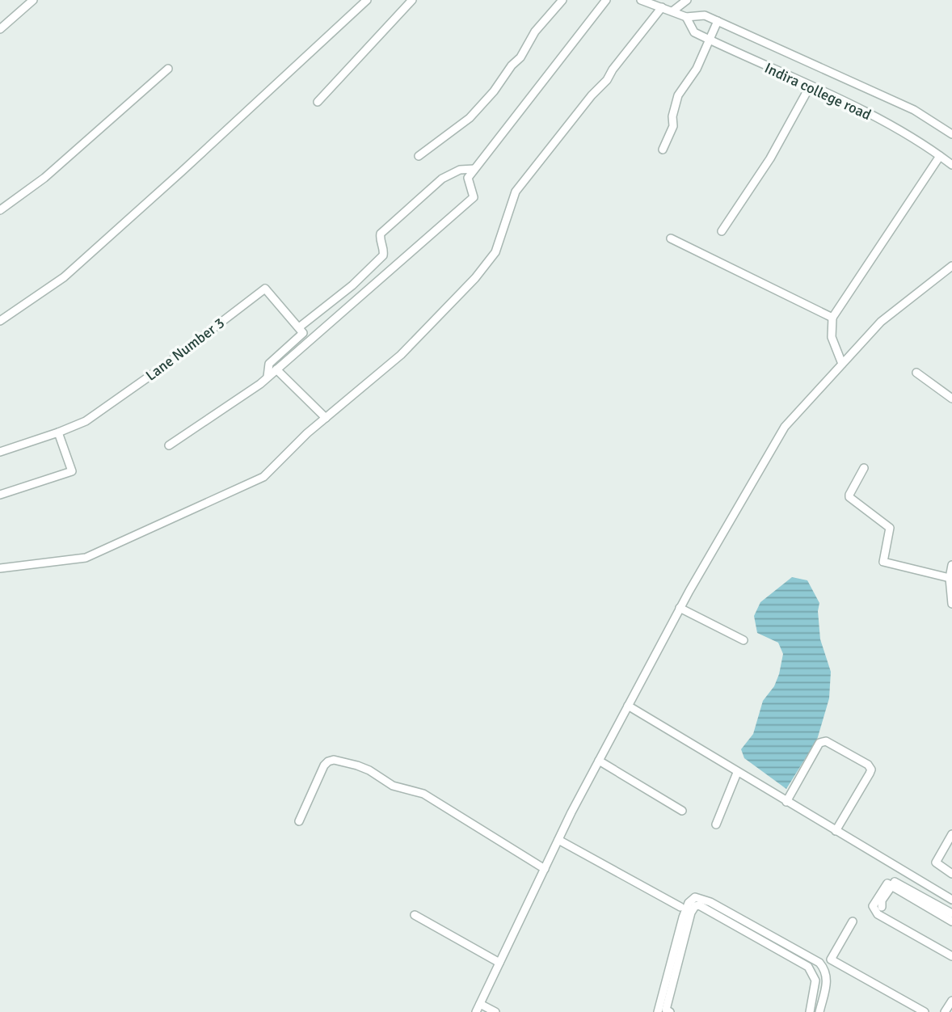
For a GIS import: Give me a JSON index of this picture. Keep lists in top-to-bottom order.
{
  "streets": {
    "street": ["Indira college road", "Lane Number 3"]
  }
}
